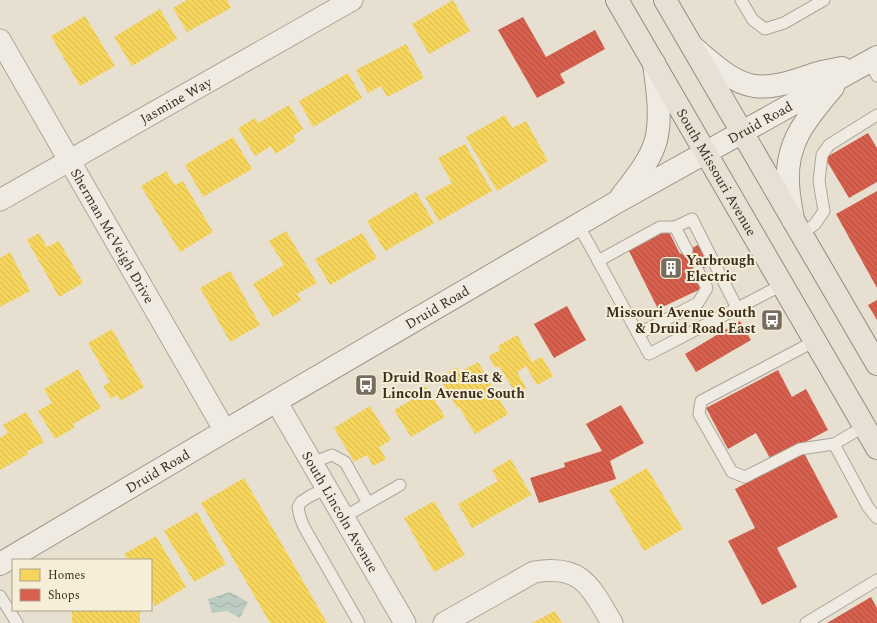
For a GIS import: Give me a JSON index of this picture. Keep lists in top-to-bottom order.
{
  "streets": {
    "main road": ["South Missouri Avenue"],
    "street": [
      "Jasmine Way",
      "Druid Road",
      "Sherman McVeigh Drive",
      "South Lincoln Avenue"
    ]
  },
  "crossings": [
    ["Jasmine Way", "Sherman McVeigh Drive"],
    ["Druid Road", "South Missouri Avenue"],
    ["Druid Road", "Sherman McVeigh Drive"],
    ["Druid Road", "South Lincoln Avenue"]
  ],
  "places": {
    "building": ["Yarbrough Electric"],
    "bus stop": ["Missouri Avenue South & Druid Road East", "Druid Road East & Lincoln Avenue South"]
  },
  "legend": ["Homes", "Shops"]
}
